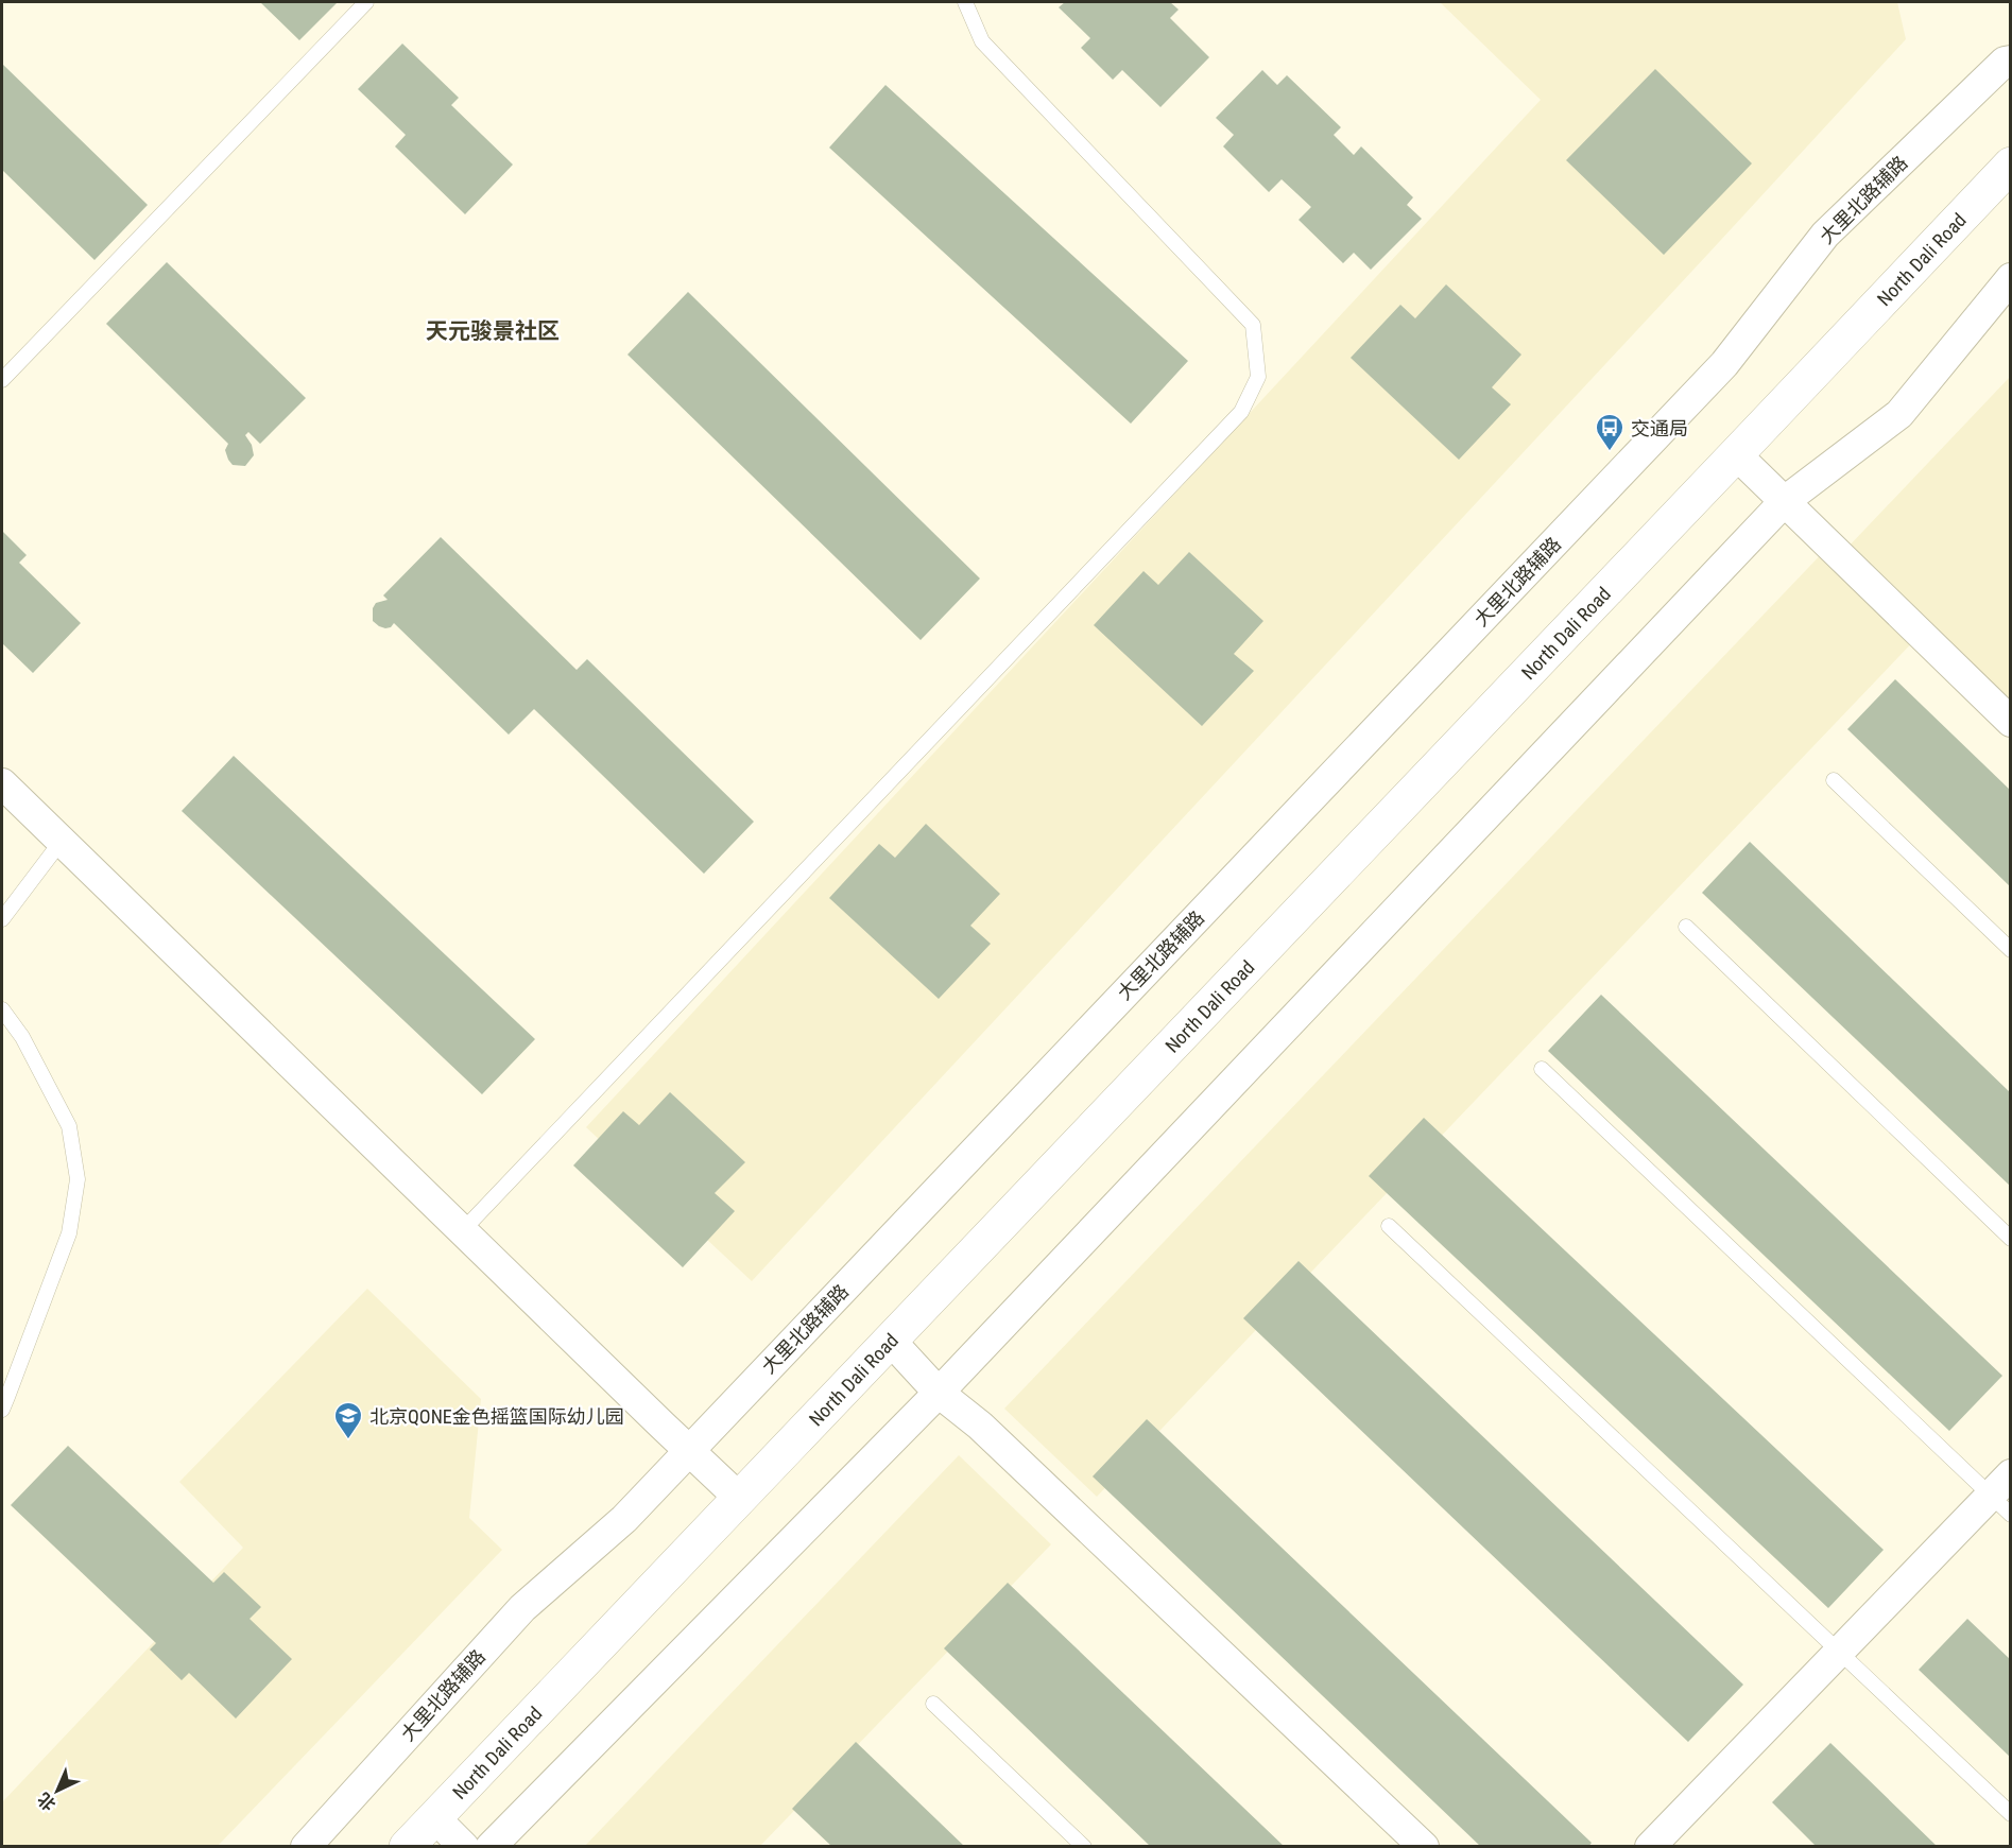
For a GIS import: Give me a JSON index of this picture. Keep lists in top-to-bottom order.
{
  "streets": {
    "main road": ["North Dali Road"],
    "street": ["大里北路辅路"]
  },
  "districts": ["天元骏景社区"],
  "places": {
    "bus stop": ["交通局"],
    "school or university": ["北京QONE金色摇篮国际幼儿园"]
  },
  "north": "bottom left"
}
